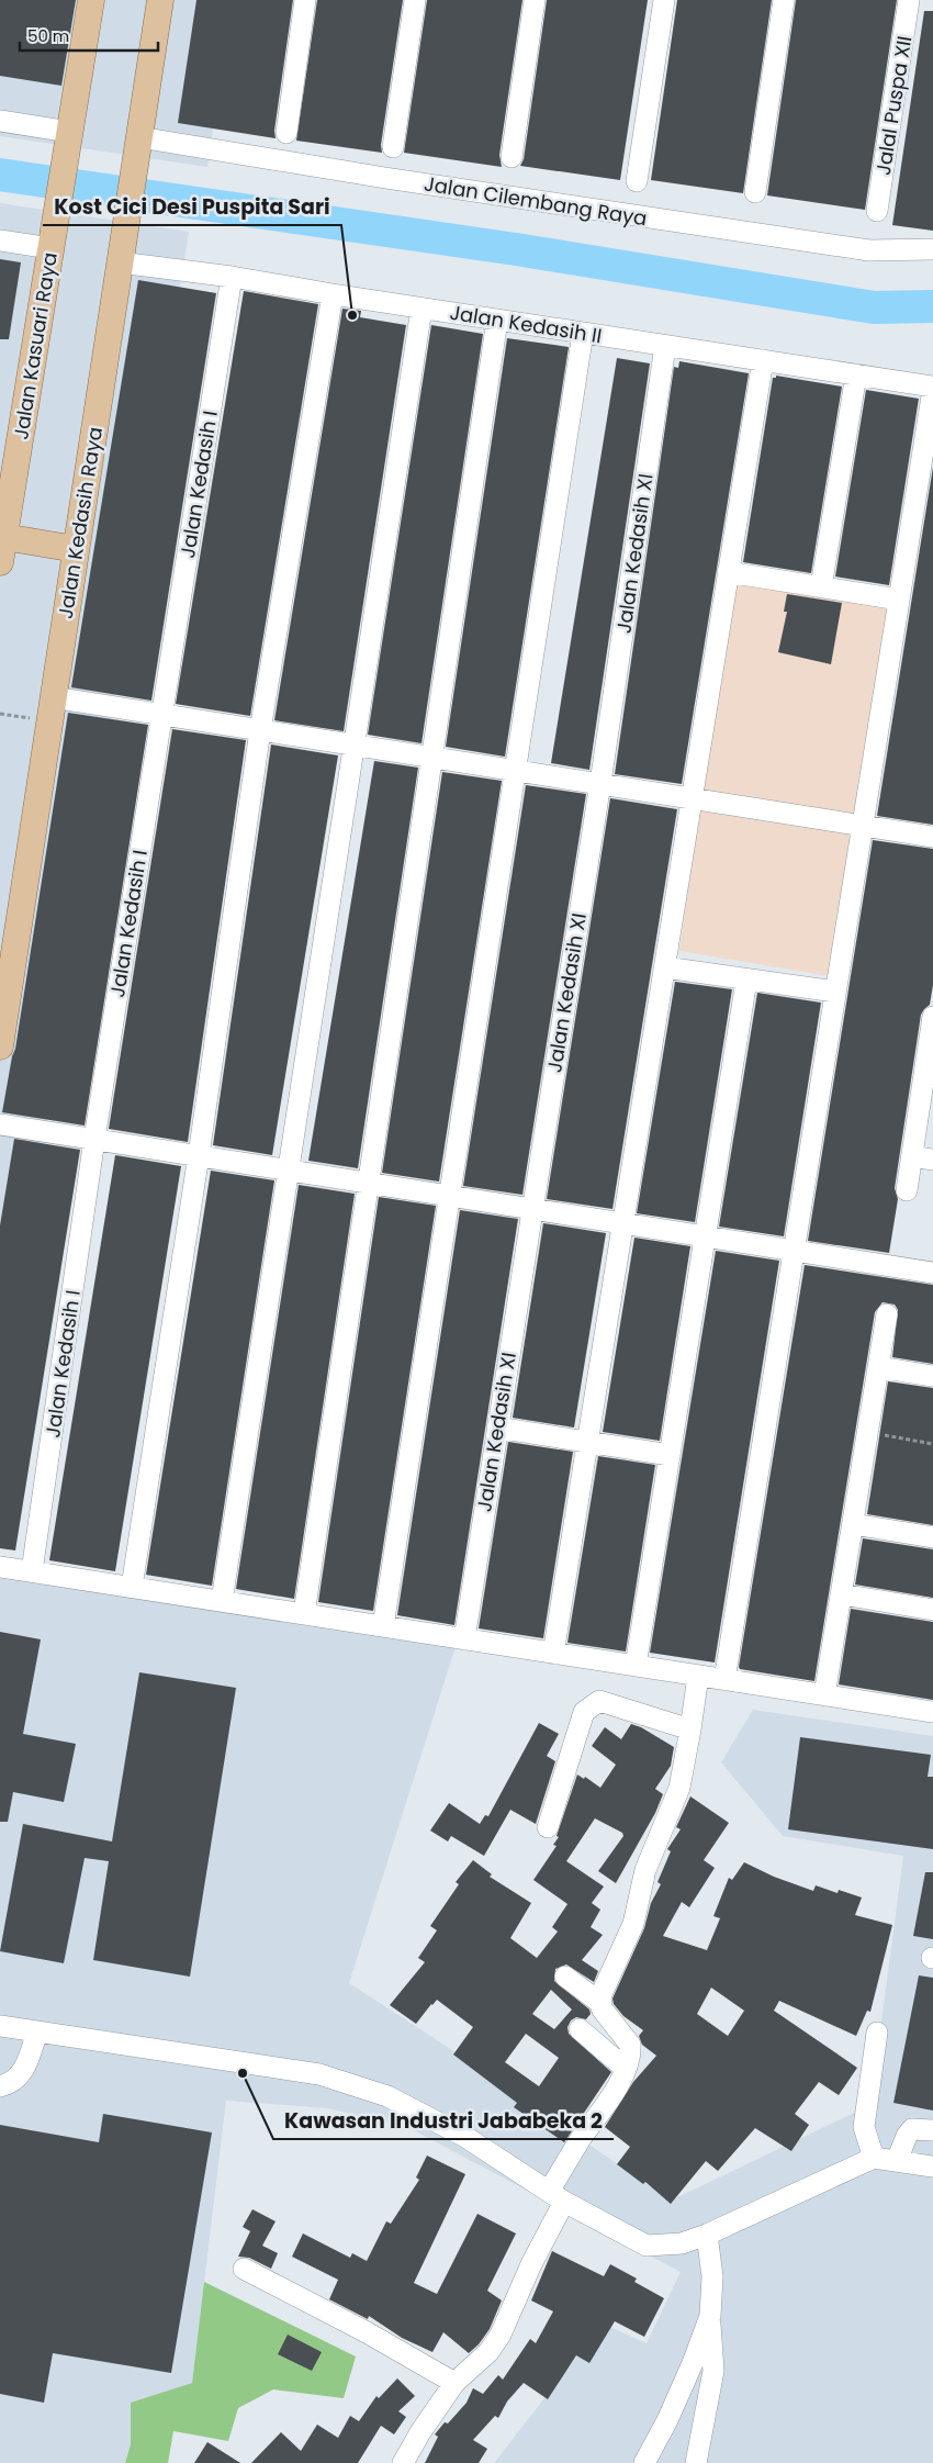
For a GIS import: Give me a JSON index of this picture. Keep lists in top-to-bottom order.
{
  "streets": {
    "main road": ["Jalan Kasuari Raya", "Jalan Kedasih Raya"],
    "street": [
      "Jalal Puspa XII",
      "Jalan Cilembang Raya",
      "Jalan Kedasih II",
      "Jalan Kedasih I",
      "Jalan Kedasih XI"
    ]
  },
  "crossings": [
    ["Jalan Cilembang Raya", "Jalan Kedasih Raya"],
    ["Jalan Kedasih II", "Jalan Kedasih I"],
    ["Jalan Kedasih II", "Jalan Kedasih Raya"],
    ["Jalan Kedasih II", "Jalan Kedasih XI"]
  ],
  "places": ["Kost Cici Desi Puspita Sari", "Kawasan Industri Jababeka 2"],
  "scale_bar": "50 m"
}
